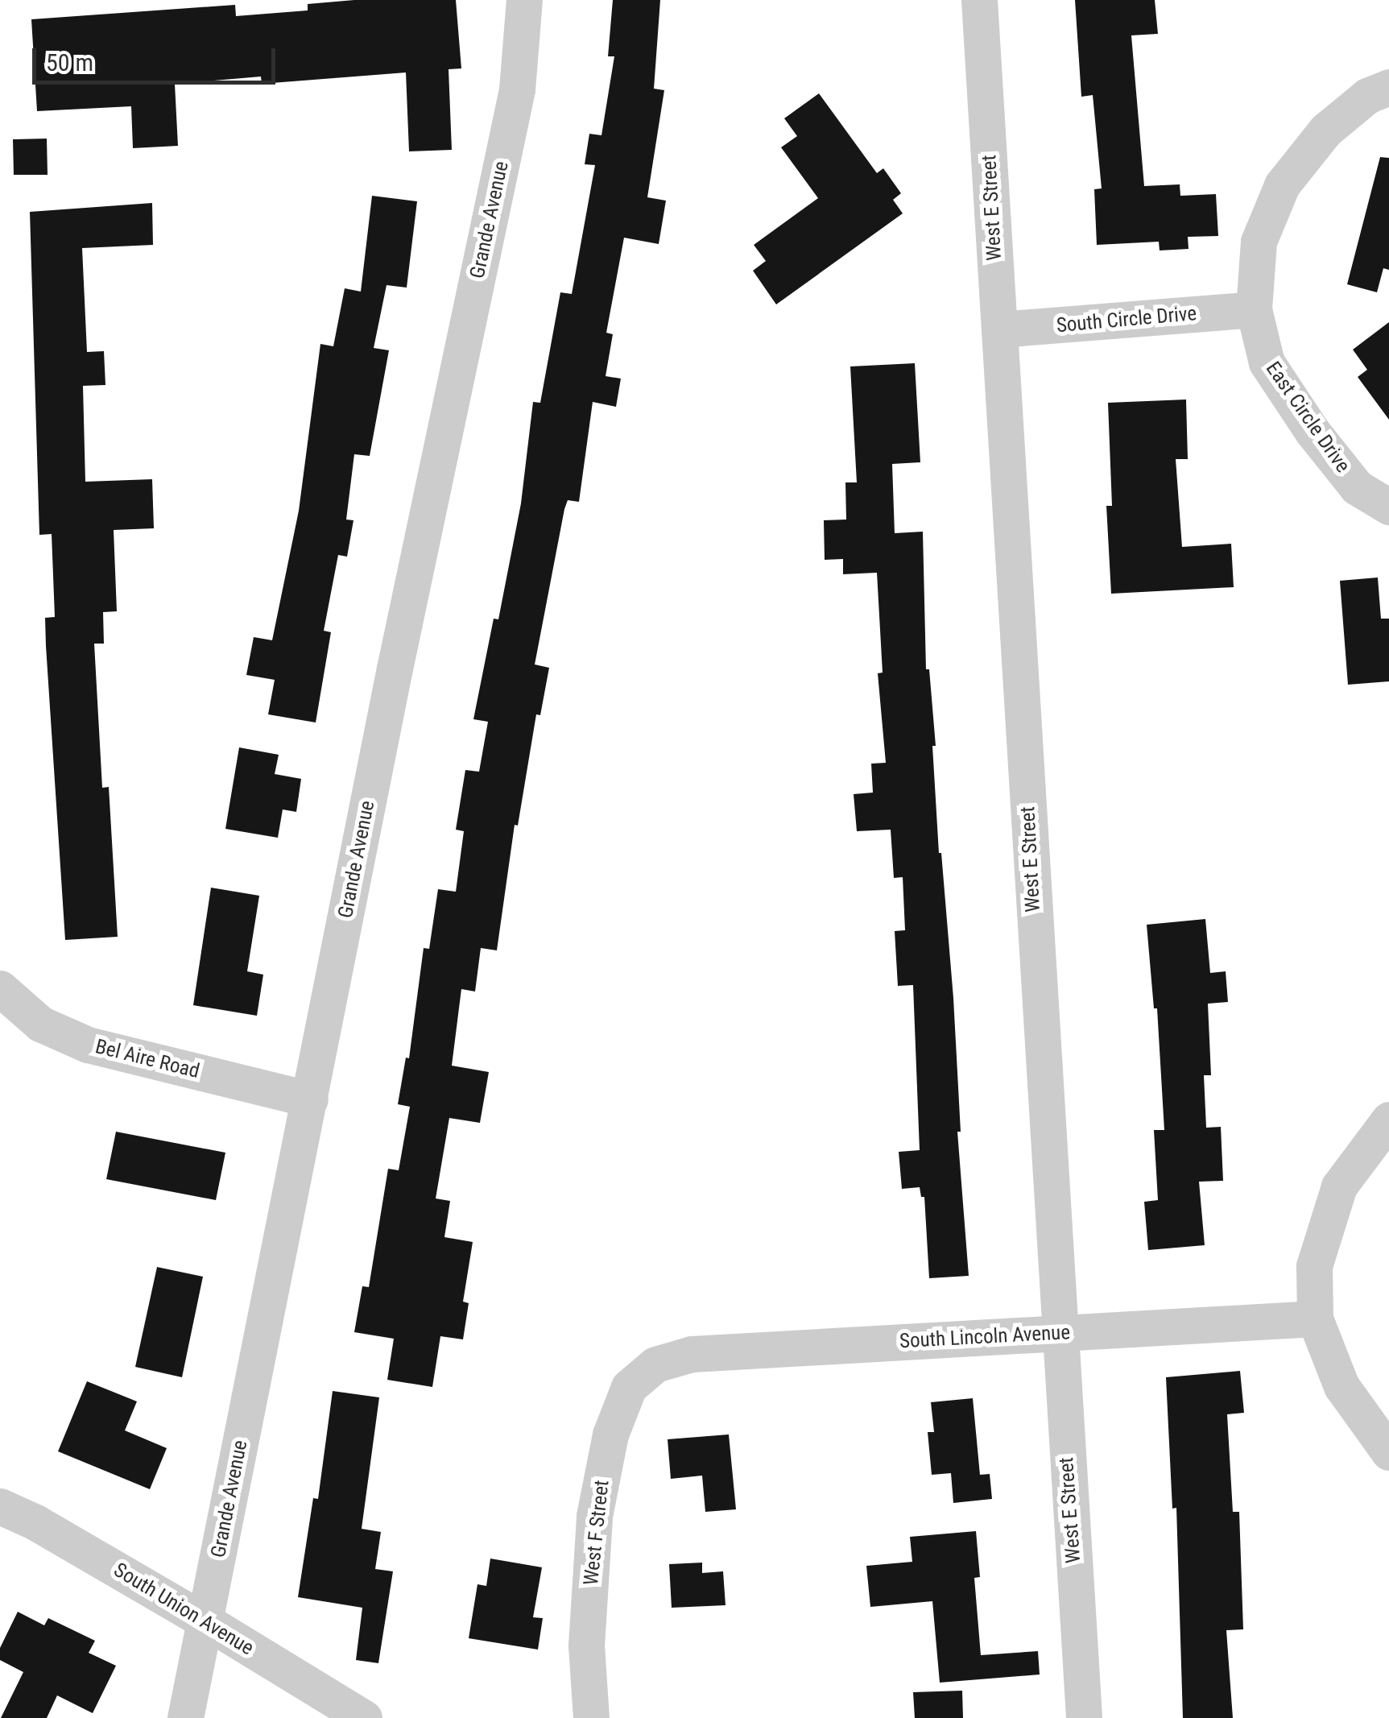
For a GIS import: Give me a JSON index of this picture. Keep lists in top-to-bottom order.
{
  "streets": {
    "street": [
      "West E Street",
      "Grande Avenue",
      "South Circle Drive",
      "East Circle Drive",
      "Bel Aire Road",
      "South Lincoln Avenue",
      "West F Street",
      "South Union Avenue"
    ]
  },
  "crossings": [
    ["West E Street", "South Circle Drive"],
    ["West E Street", "South Lincoln Avenue"],
    ["Grande Avenue", "Bel Aire Road"],
    ["Grande Avenue", "South Union Avenue"],
    ["South Circle Drive", "East Circle Drive"],
    ["South Lincoln Avenue", "West F Street"]
  ],
  "scale_bar": "50 m"
}
